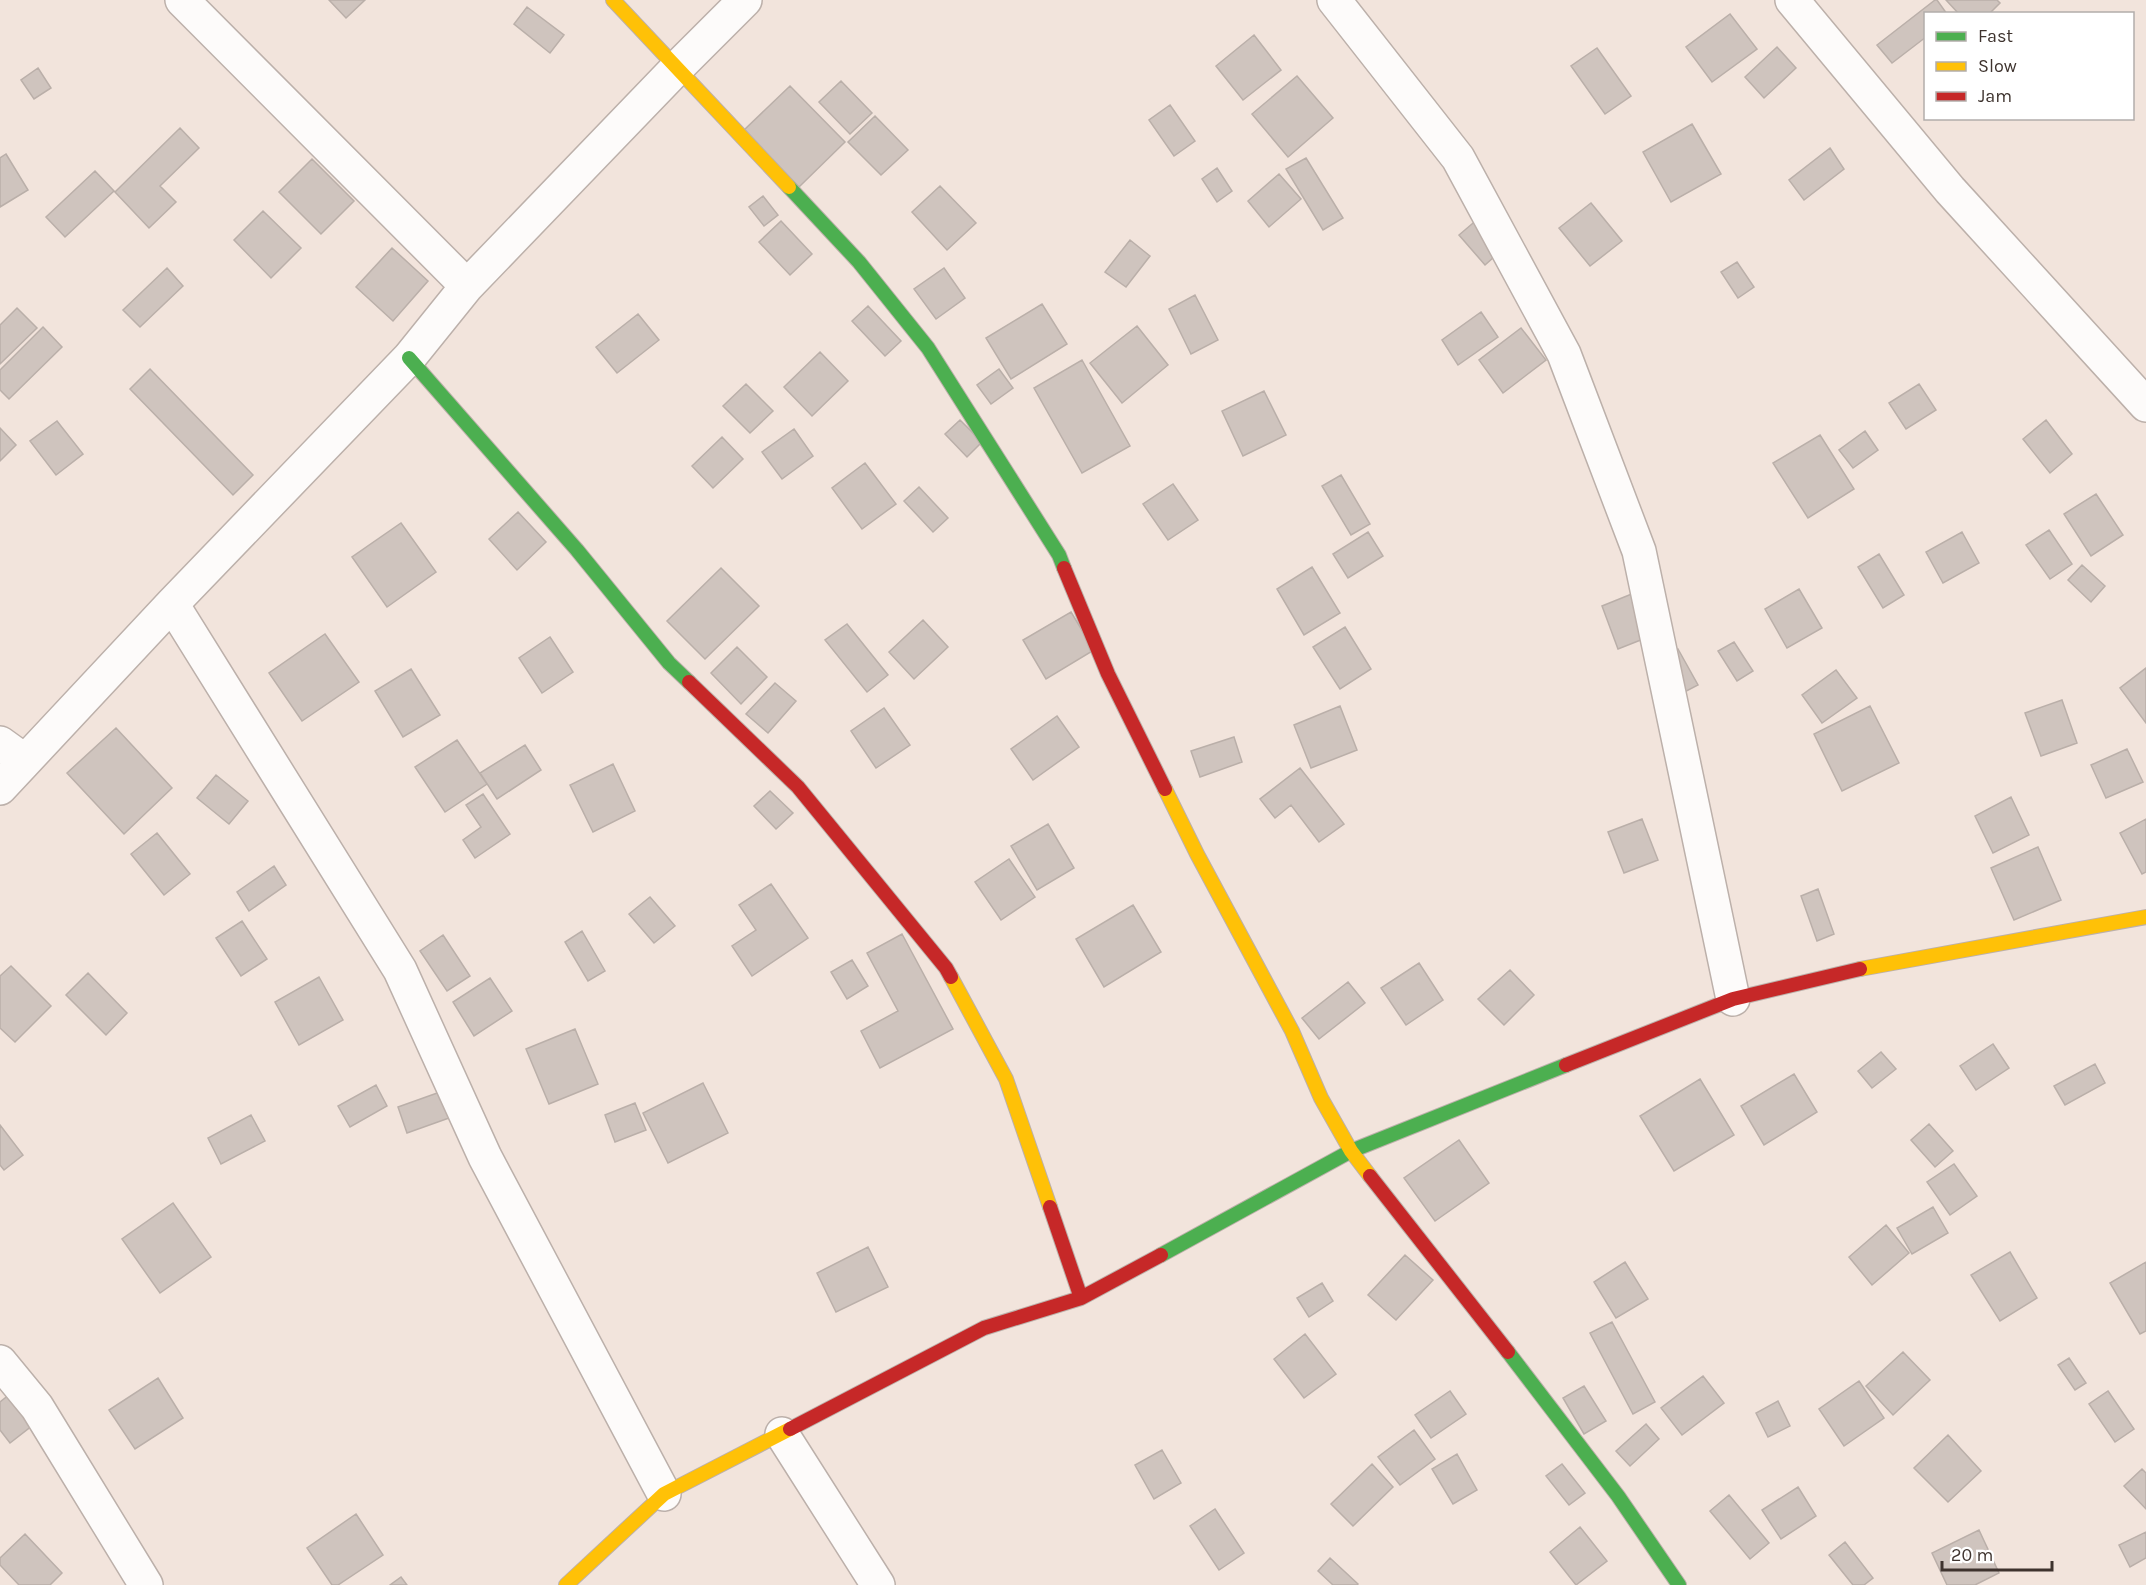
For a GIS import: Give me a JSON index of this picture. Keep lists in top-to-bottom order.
{
  "legend": ["Fast", "Slow", "Jam"],
  "scale_bar": "20 m"
}
